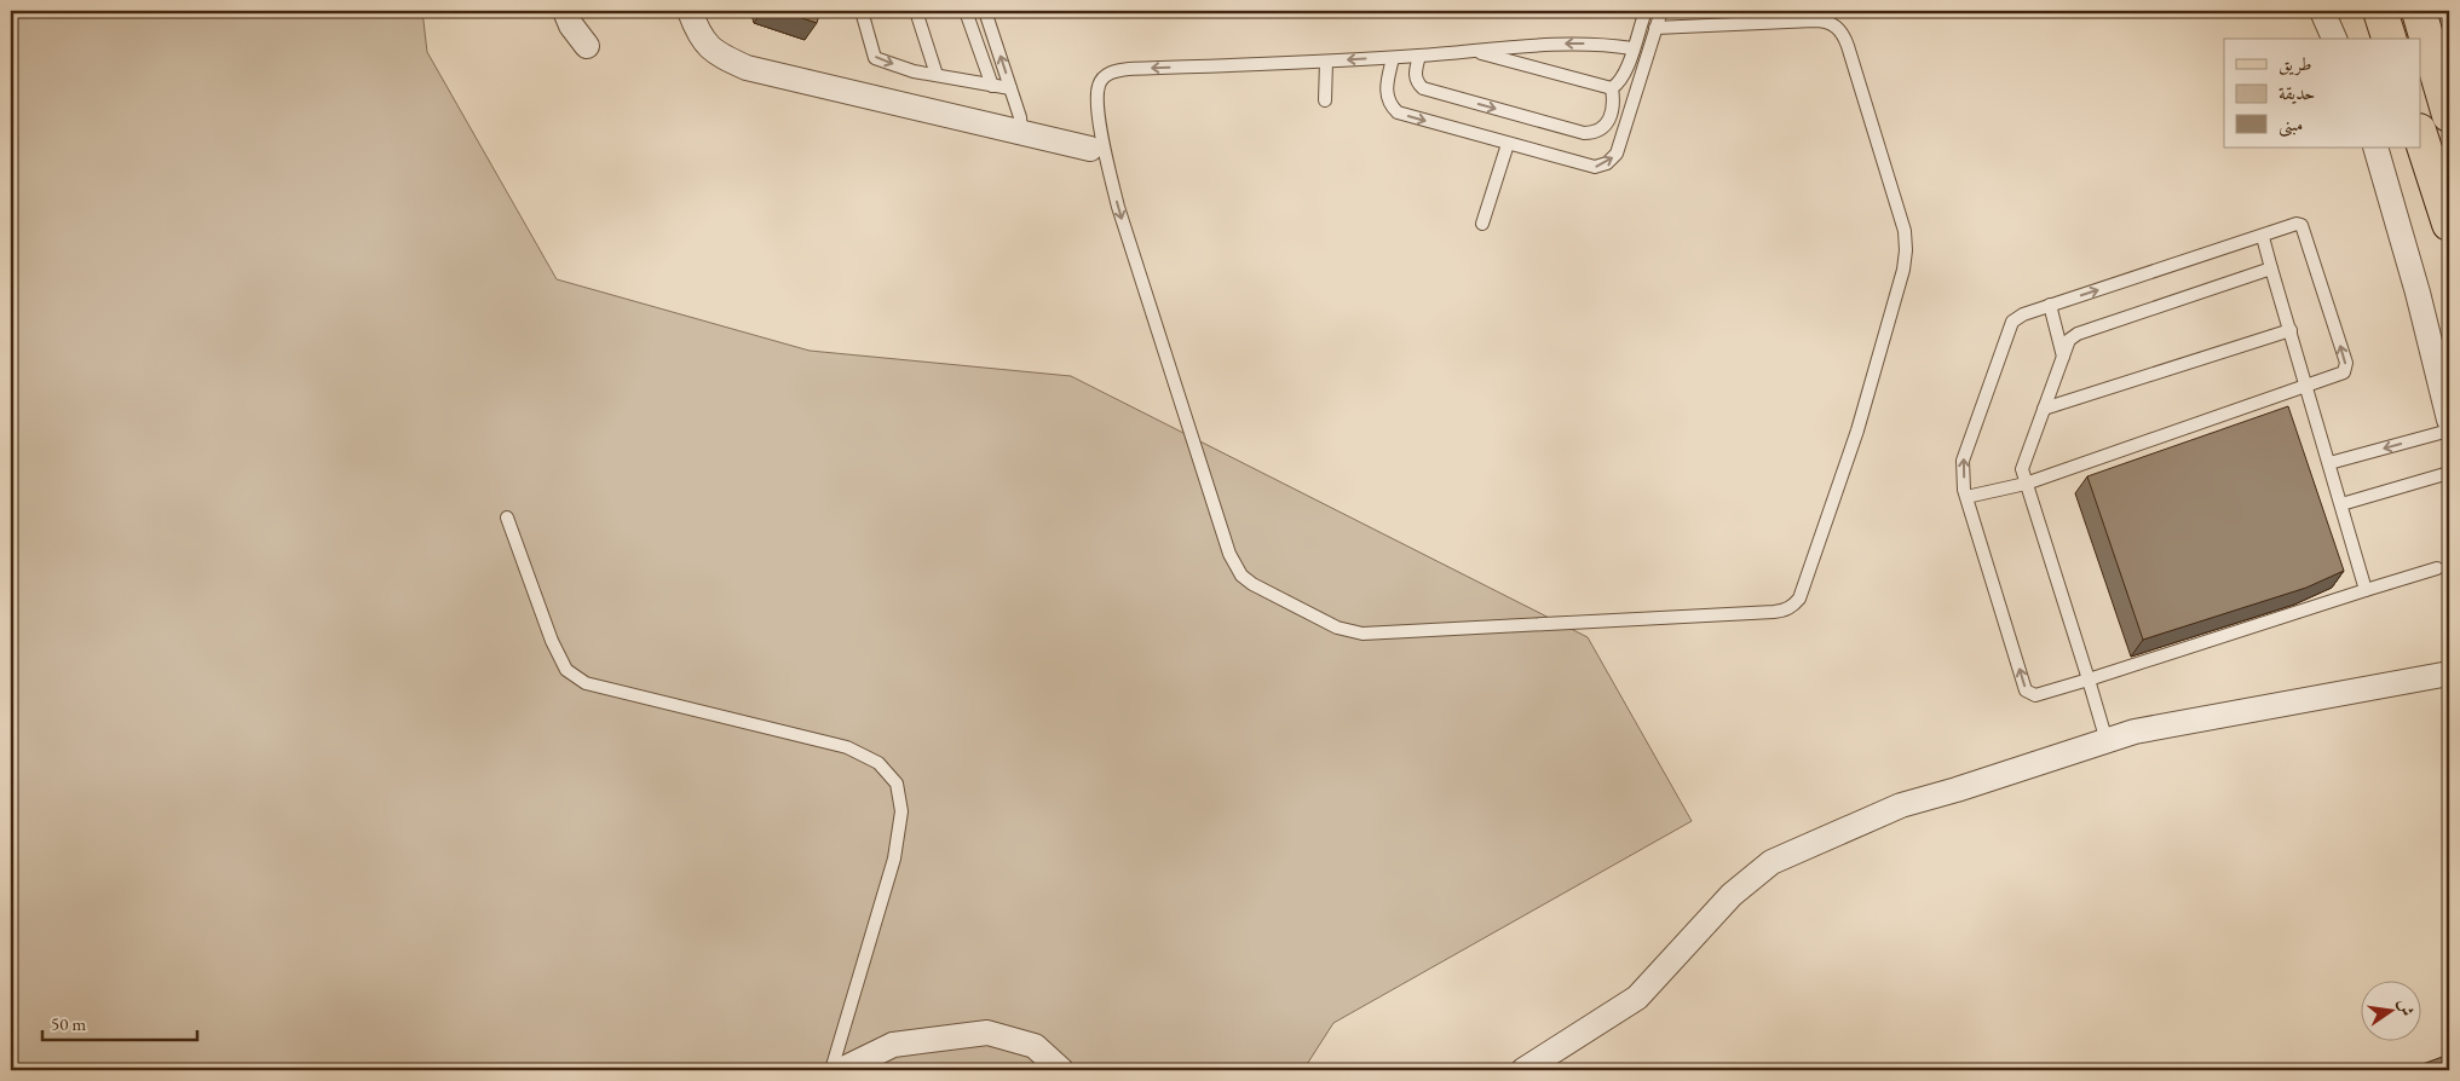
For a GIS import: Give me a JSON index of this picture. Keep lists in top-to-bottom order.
{
  "legend": ["طريق", "حديقة", "مبنى"],
  "scale_bar": "50 m",
  "north": "right"
}
